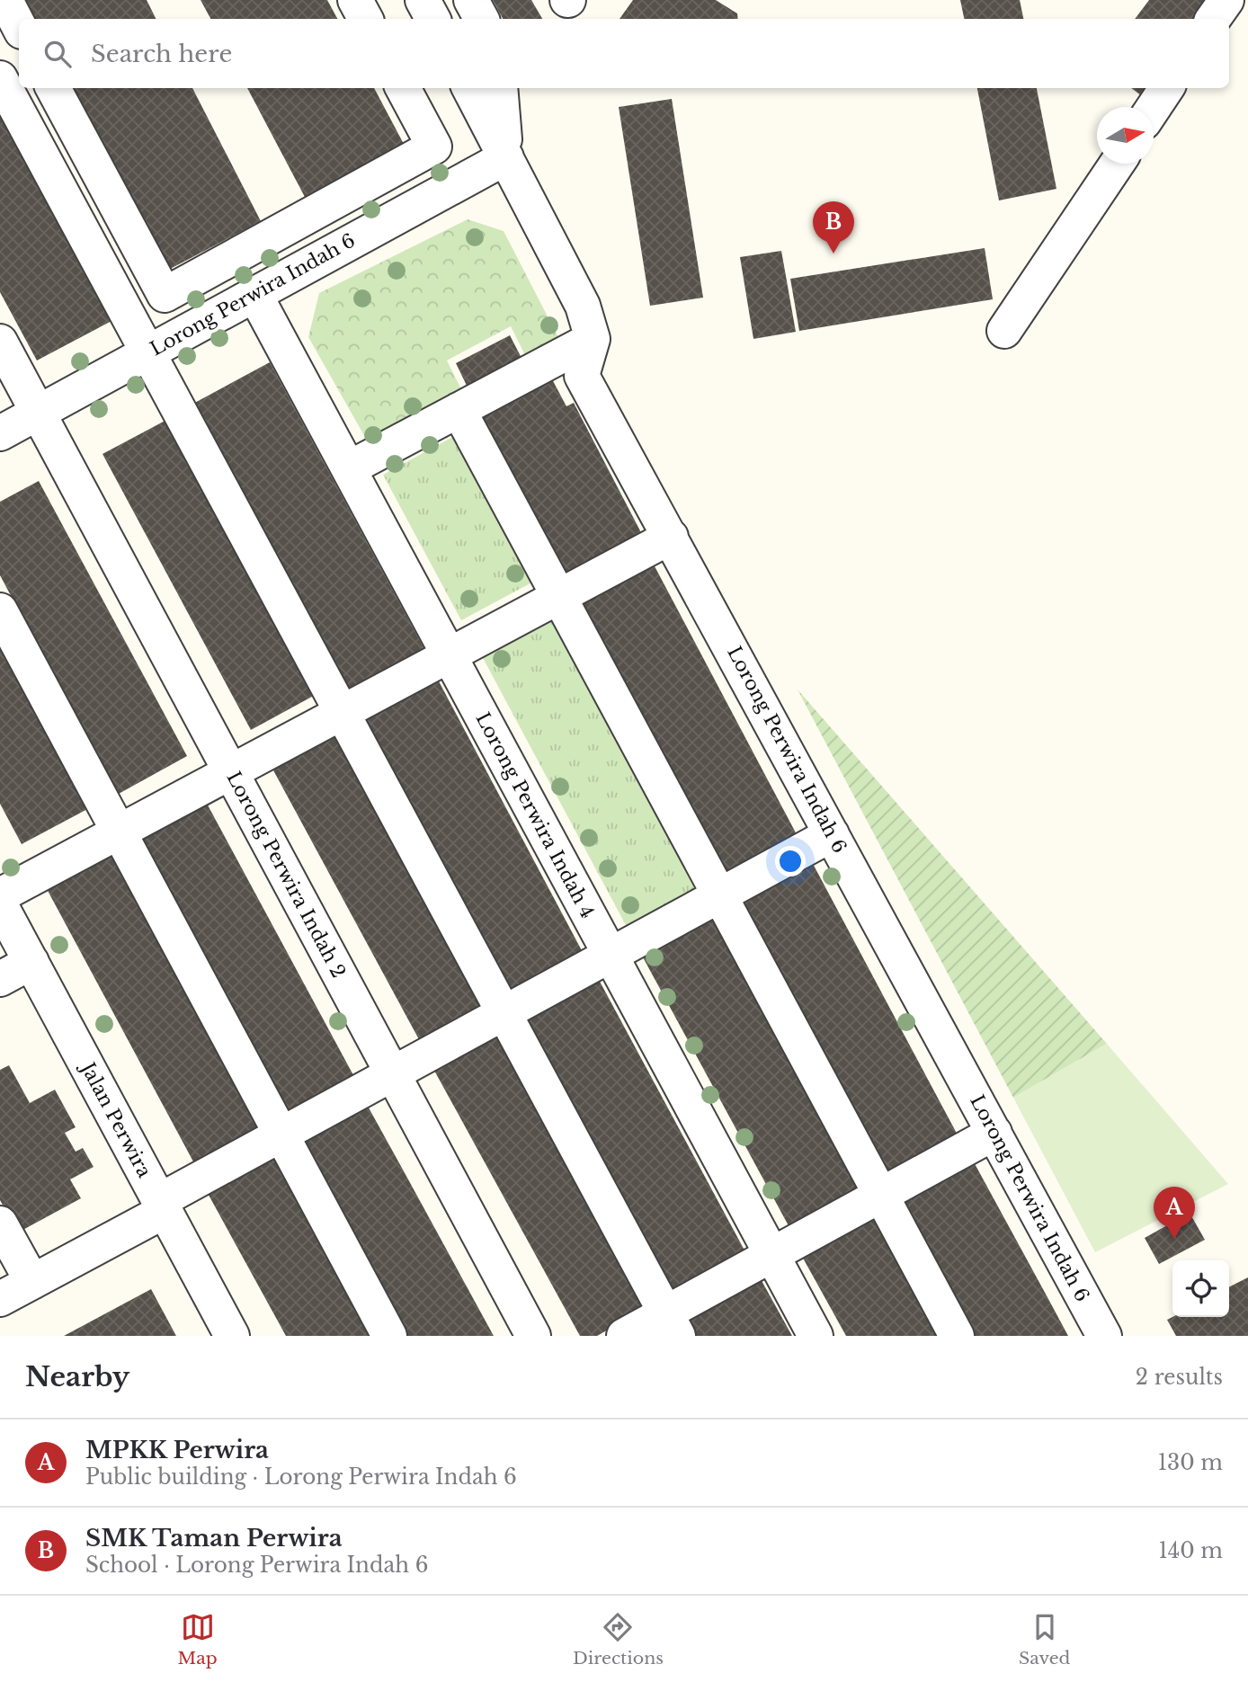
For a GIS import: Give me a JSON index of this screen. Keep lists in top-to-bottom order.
{
  "streets": {
    "street": [
      "Lorong Perwira Indah 6",
      "Lorong Perwira Indah 4",
      "Lorong Perwira Indah 2",
      "Jalan Perwira"
    ]
  },
  "crossings": [
    ["Lorong Perwira Indah 6", "Lorong Perwira Indah 4"],
    ["Lorong Perwira Indah 6", "Lorong Perwira Indah 2"]
  ],
  "north": "right",
  "page": {
    "search": "Search here",
    "pins": ["B", "A"],
    "heading": ["Nearby", "2 results"],
    "list": [
      {
        "mark": "A",
        "name": "MPKK Perwira",
        "note": "Public building · Lorong Perwira Indah 6",
        "value": "130 m"
      },
      {
        "mark": "B",
        "name": "SMK Taman Perwira",
        "note": "School · Lorong Perwira Indah 6",
        "value": "140 m"
      }
    ],
    "nav": ["Map", "Directions", "Saved"]
  }
}
